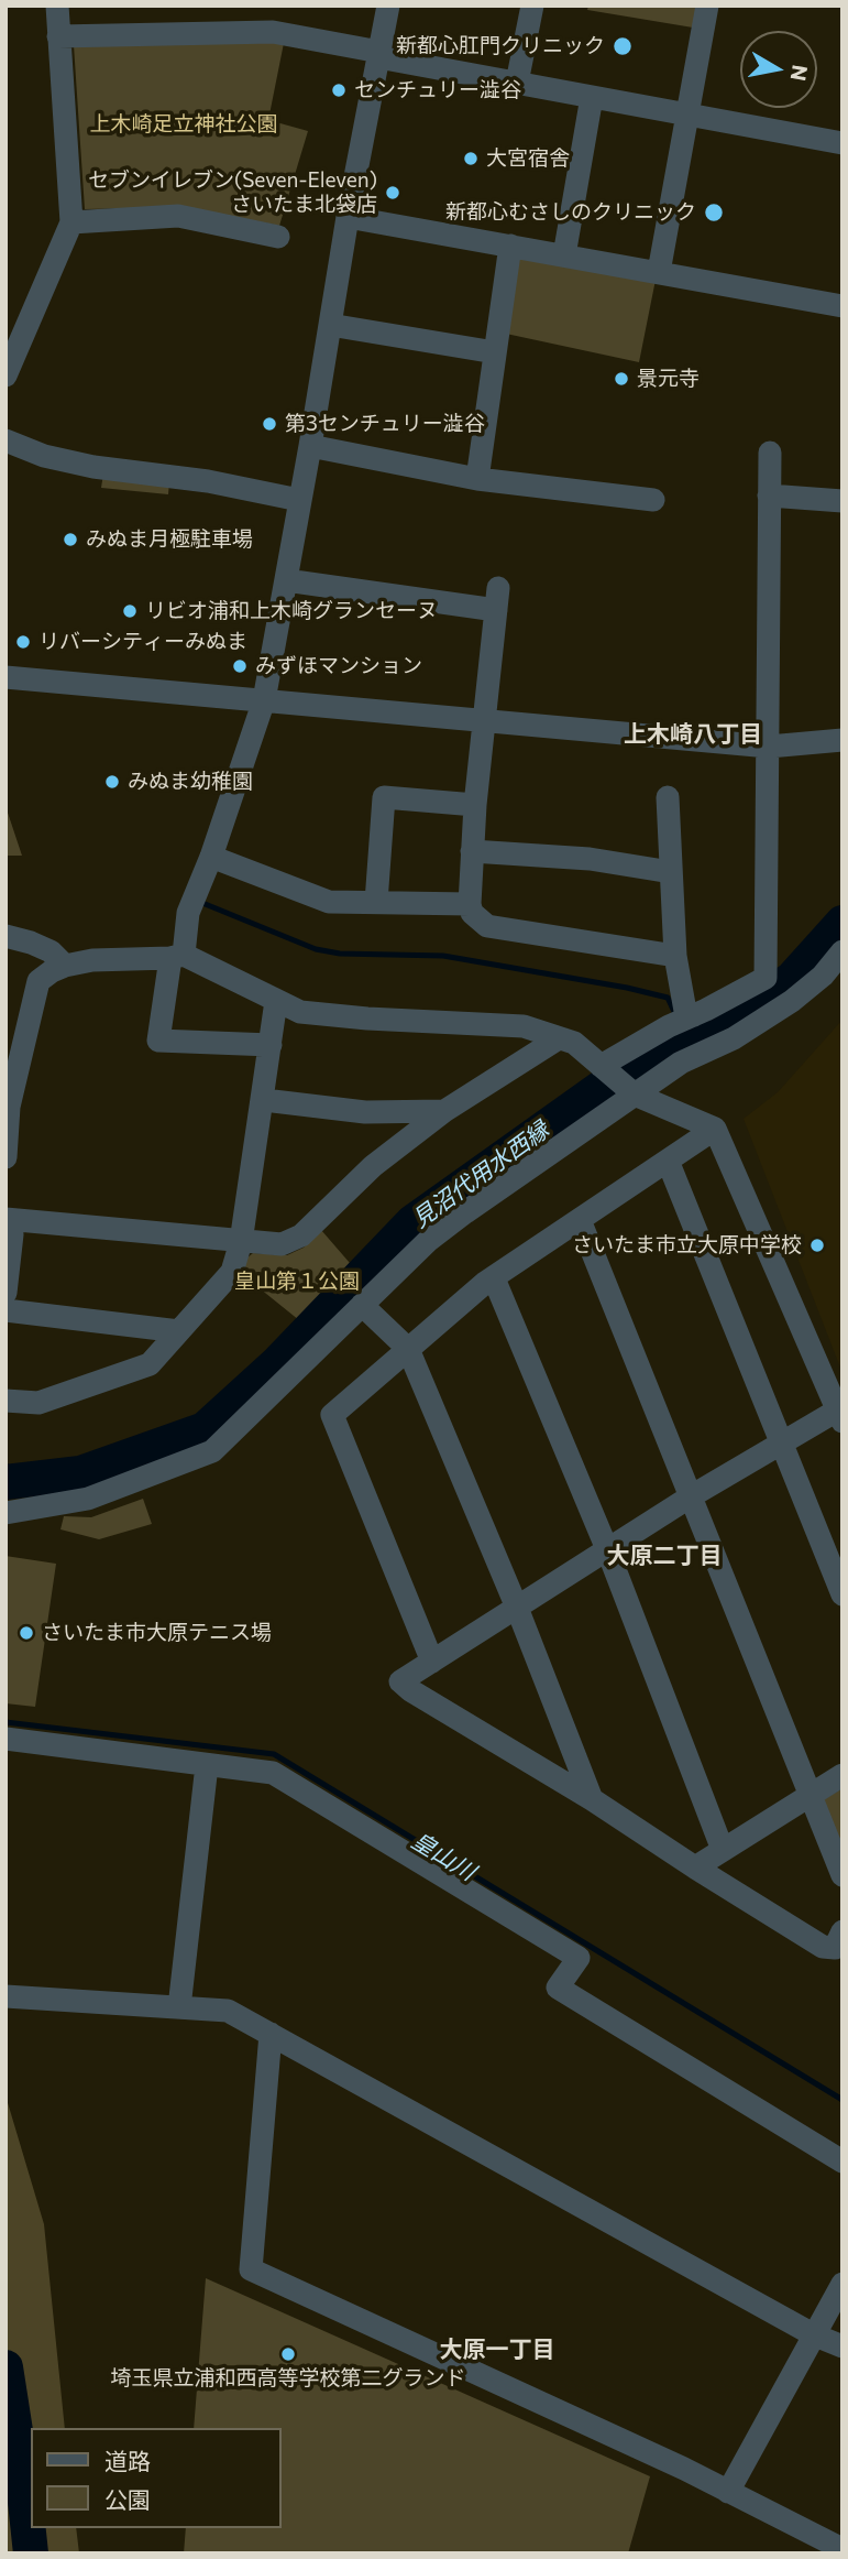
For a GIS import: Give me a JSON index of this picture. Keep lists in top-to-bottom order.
{
  "districts": ["上木崎八丁目", "大原二丁目", "大原一丁目"],
  "water": ["見沼代用水西縁", "皇山川"],
  "parks": ["上木崎足立神社公園", "皇山第１公園"],
  "places": [
    "新都心肛門クリニック",
    "センチュリー澁谷",
    "大宮宿舎",
    "セブンイレブン(Seven-Eleven) さいたま北袋店",
    "新都心むさしのクリニック",
    "景元寺",
    "第3センチュリー澁谷",
    "みぬま月極駐車場",
    "リビオ浦和上木崎グランセーヌ",
    "リバーシティーみぬま",
    "みずほマンション",
    "みぬま幼稚園",
    "さいたま市立大原中学校",
    "さいたま市大原テニス場",
    "埼玉県立浦和西高等学校第二グランド"
  ],
  "legend": ["道路", "公園"],
  "north": "right"
}
